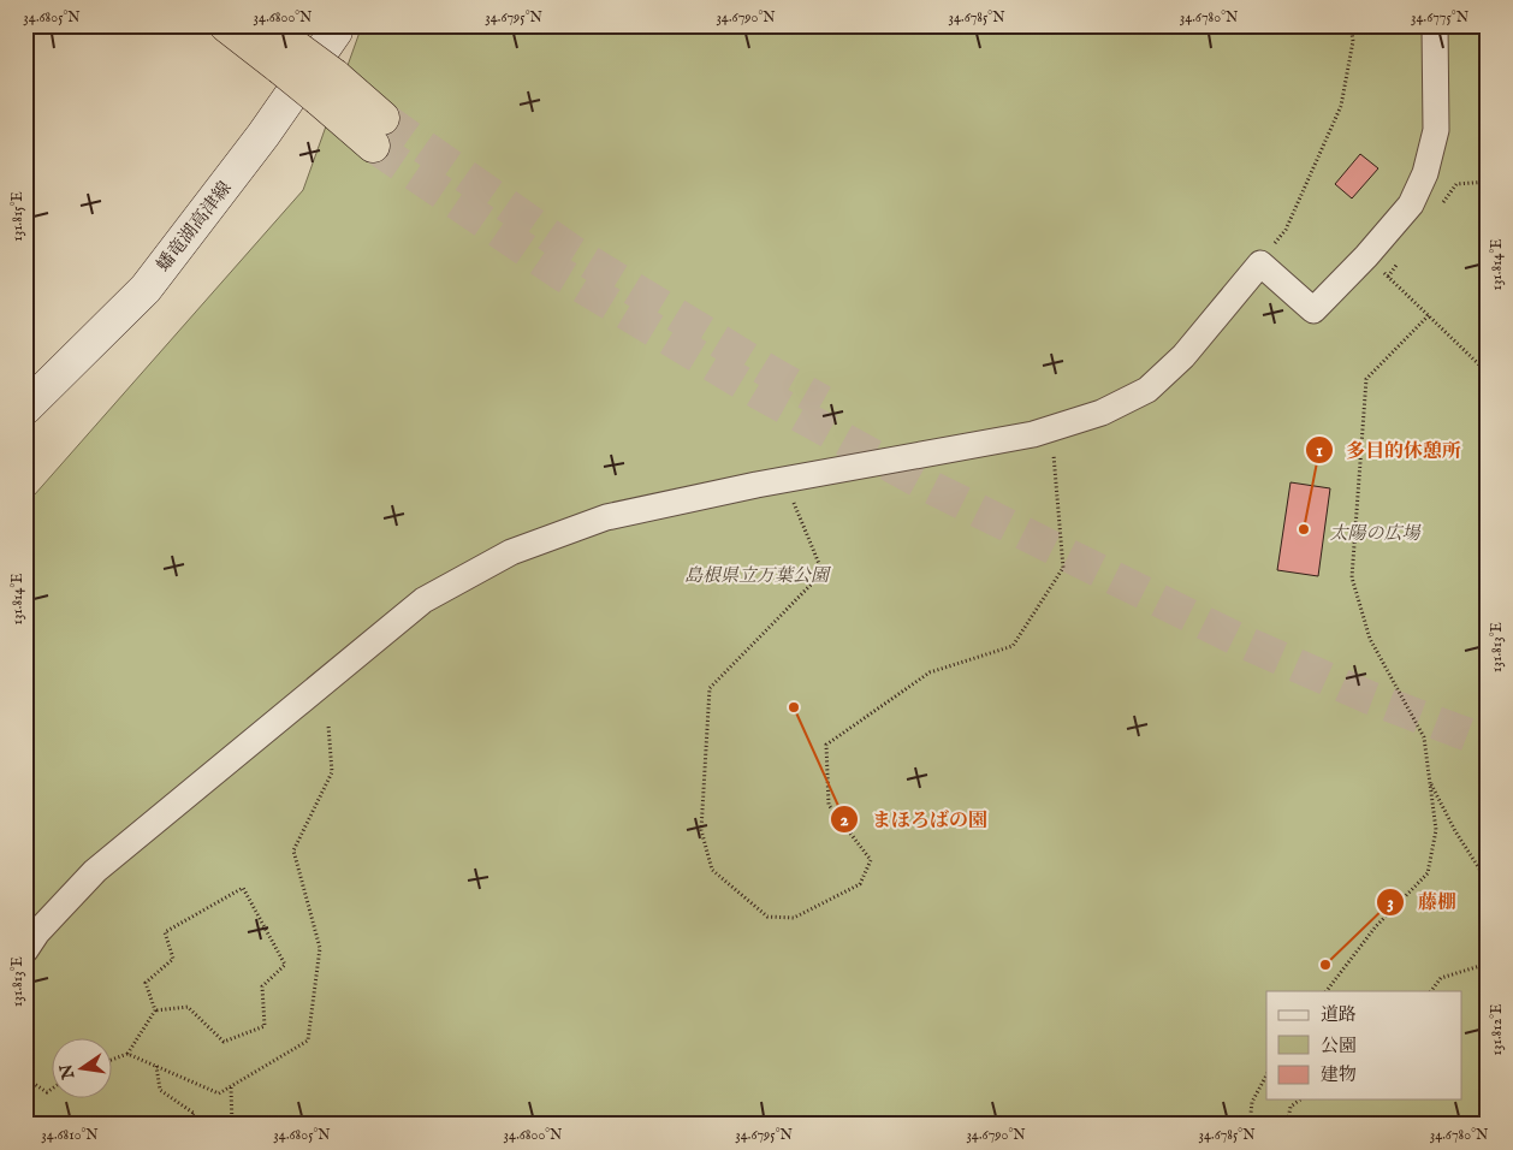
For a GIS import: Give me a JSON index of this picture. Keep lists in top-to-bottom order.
{
  "streets": {
    "main road": ["蟠竜湖高津線"]
  },
  "parks": ["太陽の広場", "島根県立万葉公園"],
  "places": ["多目的休憩所", "まほろばの園", "藤棚"],
  "legend": ["道路", "公園", "建物"],
  "north": "left",
  "coordinates": [
    "34.6805°N",
    "34.6800°N",
    "34.6795°N",
    "34.6790°N",
    "34.6785°N",
    "34.6780°N",
    "34.6775°N",
    "131.815°E",
    "131.814°E",
    "131.813°E",
    "131.812°E",
    "34.6810°N"
  ]
}
